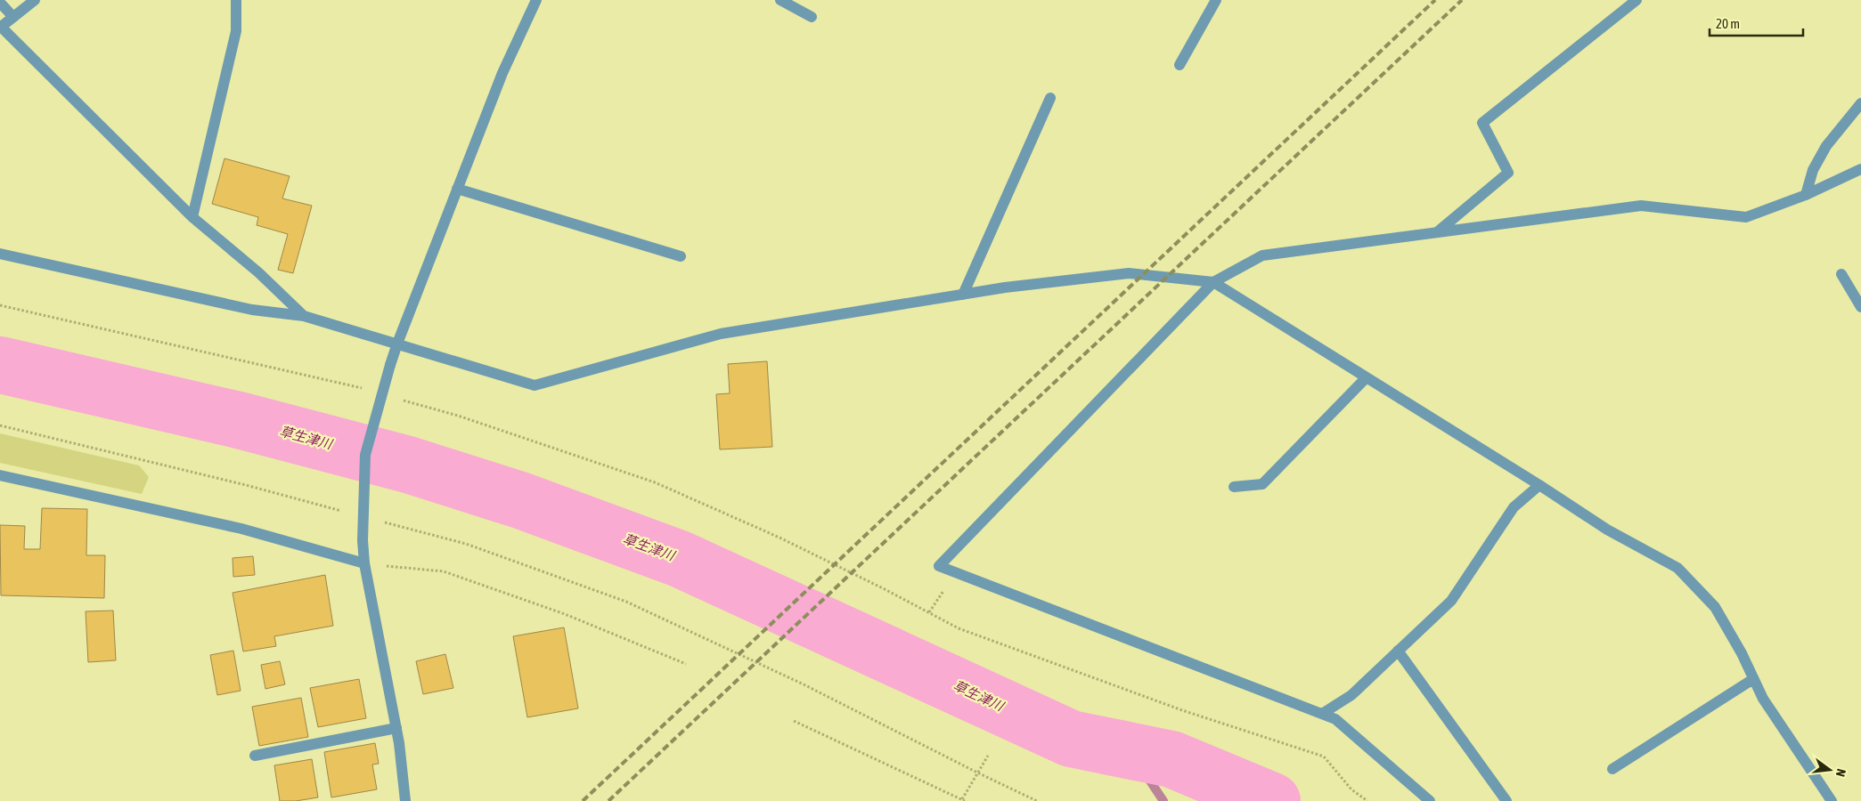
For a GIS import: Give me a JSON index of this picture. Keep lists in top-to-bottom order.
{
  "water": ["草生津川"],
  "scale_bar": "20 m",
  "north": "right"
}
